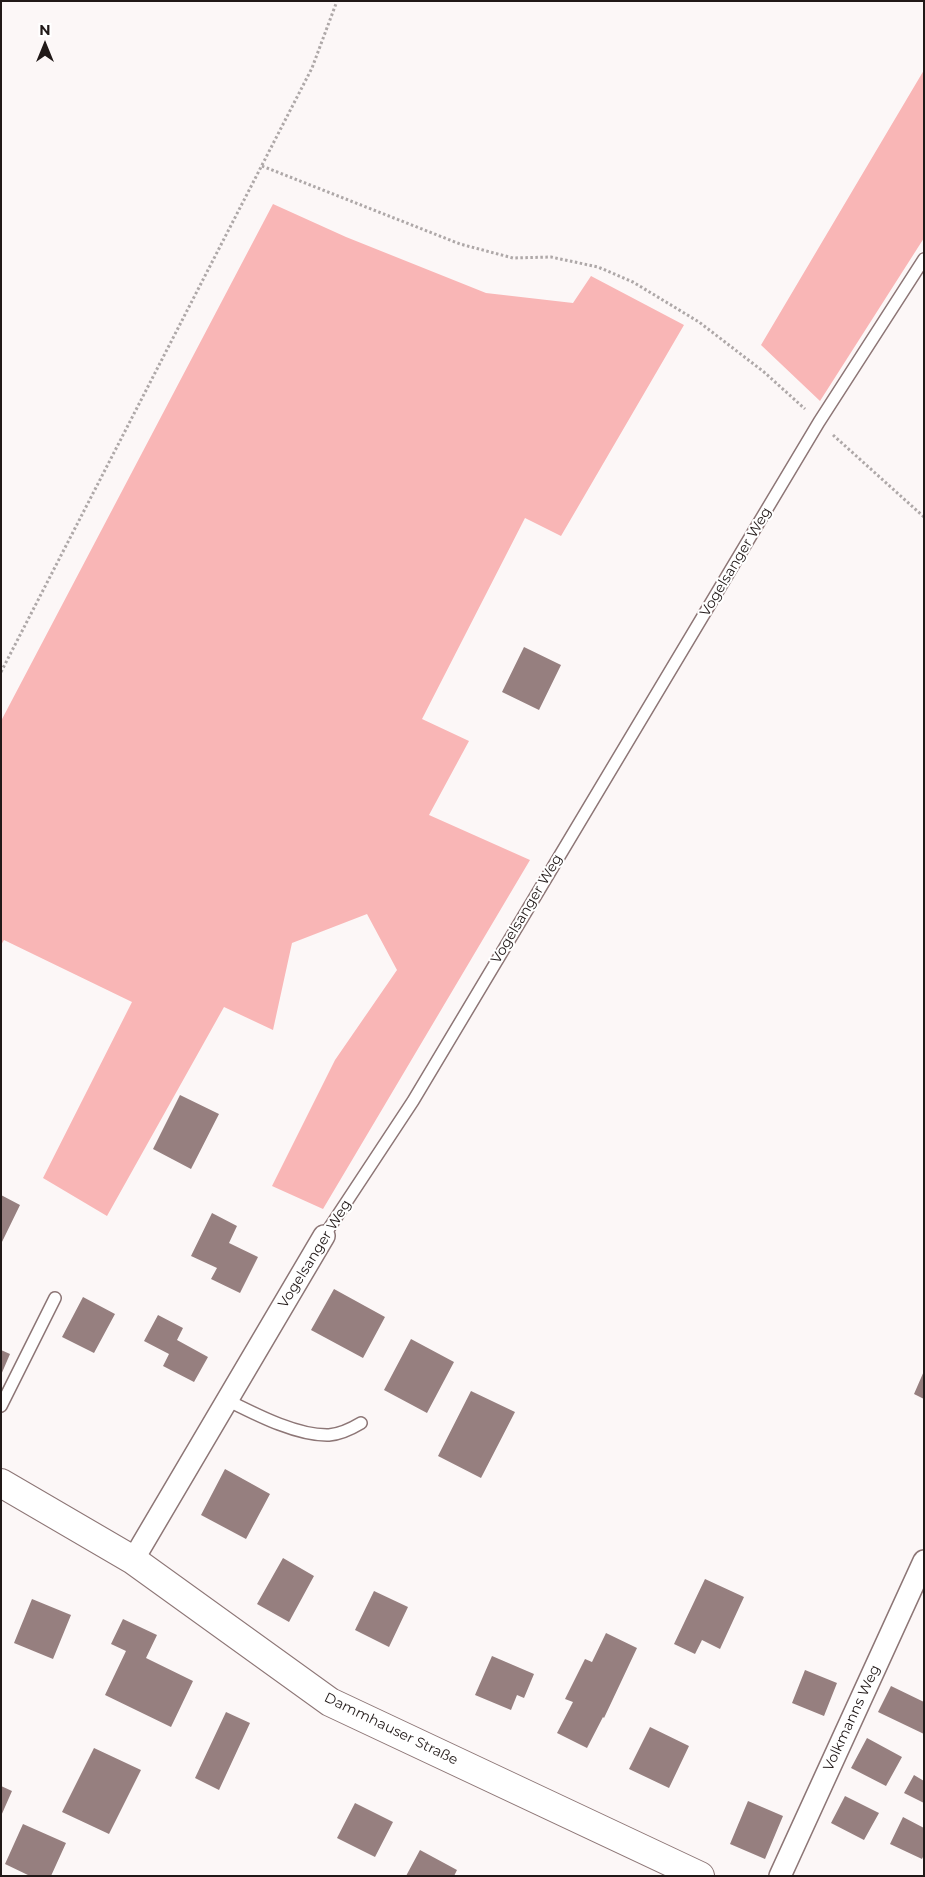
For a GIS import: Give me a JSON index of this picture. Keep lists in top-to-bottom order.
{
  "streets": {
    "street": ["Vogelsanger Weg", "Volkmanns Weg", "Dammhauser Straße"]
  },
  "crossings": [
    ["Vogelsanger Weg", "Dammhauser Straße"]
  ],
  "north": "top"
}
